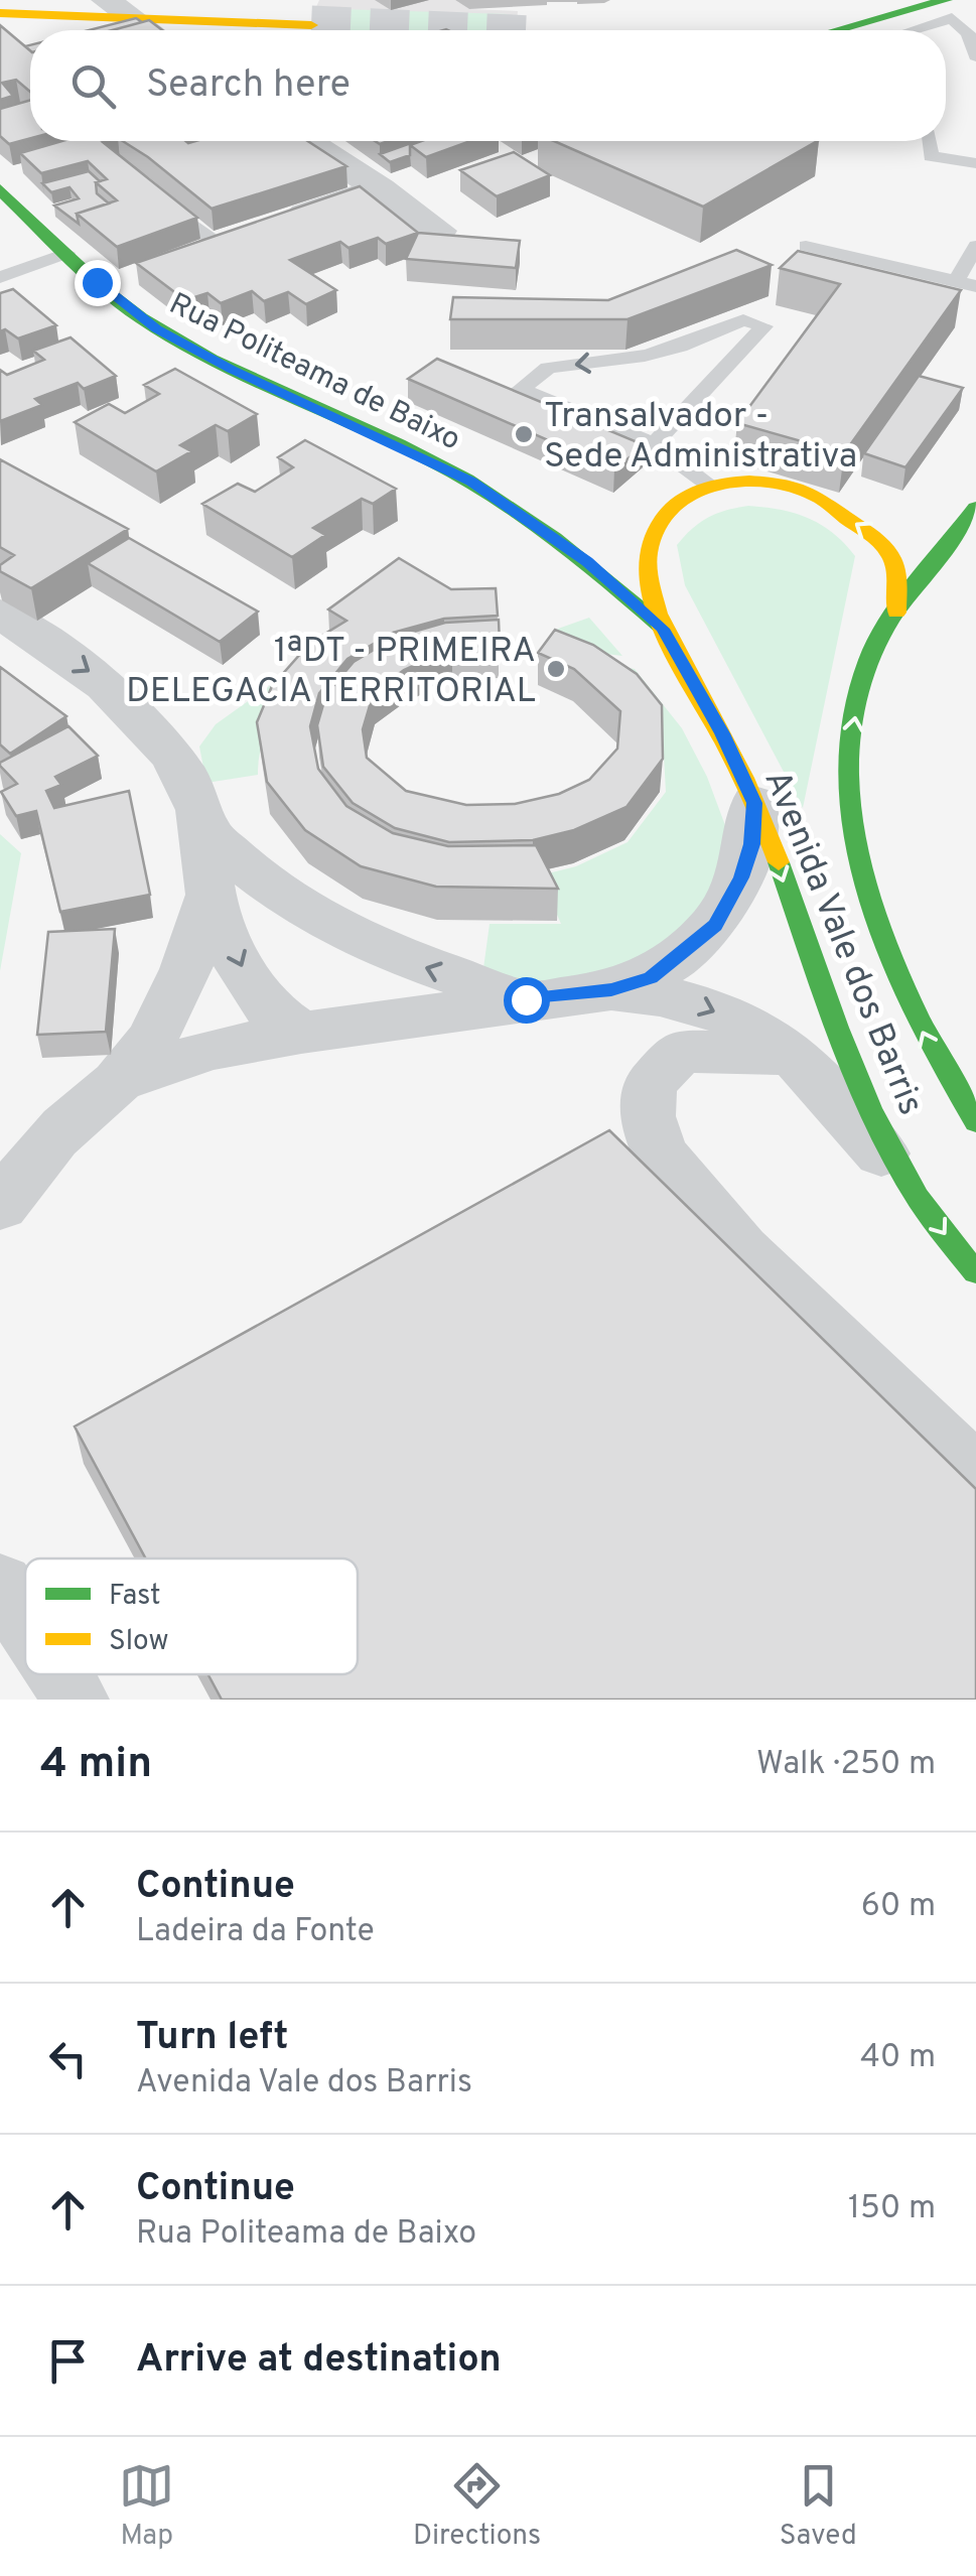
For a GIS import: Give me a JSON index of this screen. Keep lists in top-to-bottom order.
{
  "streets": {
    "street": ["Rua Politeama de Baixo", "Avenida Vale dos Barris"]
  },
  "crossings": [
    ["Rua Politeama de Baixo", "Avenida Vale dos Barris"]
  ],
  "places": ["Transalvador - Sede Administrativa", "1ªDT - PRIMEIRA DELEGACIA TERRITORIAL"],
  "legend": ["Fast", "Slow"],
  "page": {
    "search": "Search here",
    "heading": ["4 min", "Walk · 250 m"],
    "list": [
      ["Continue", "Ladeira da Fonte", "60 m"],
      ["Turn left", "Avenida Vale dos Barris", "40 m"],
      ["Continue", "Rua Politeama de Baixo", "150 m"],
      "Arrive at destination"
    ],
    "nav": ["Map", "Directions", "Saved"]
  }
}
